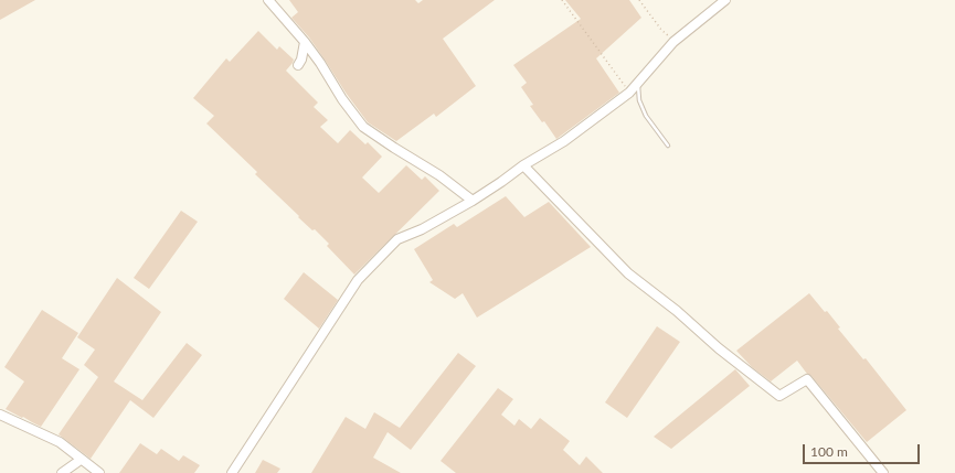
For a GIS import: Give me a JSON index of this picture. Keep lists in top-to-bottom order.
{
  "scale_bar": "100 m"
}
